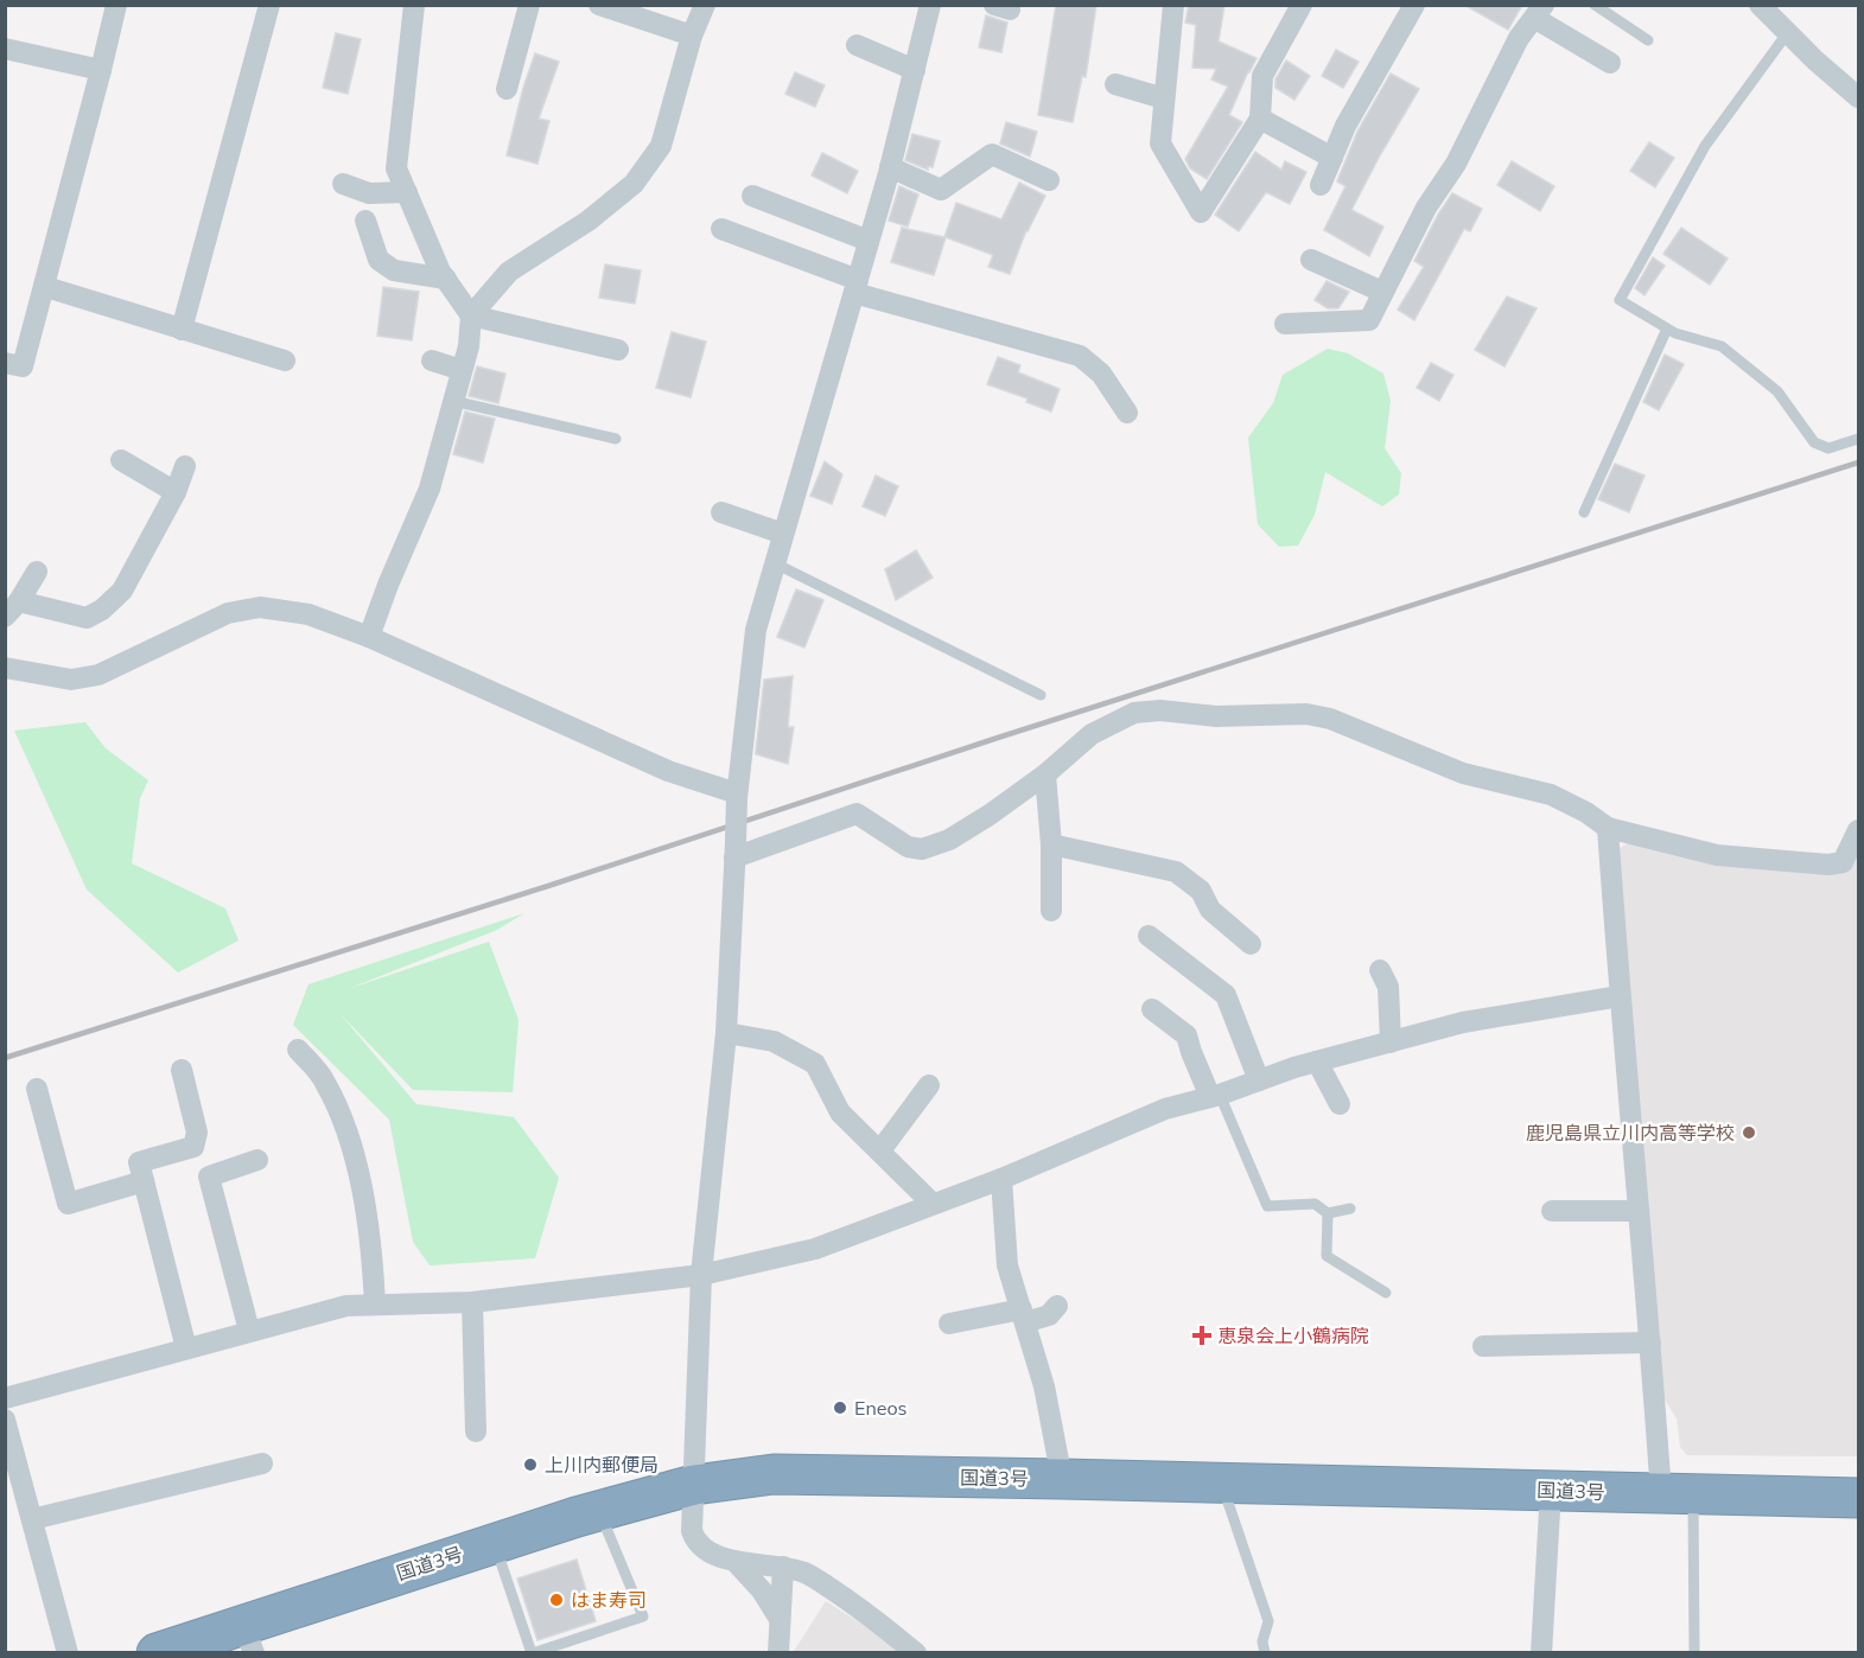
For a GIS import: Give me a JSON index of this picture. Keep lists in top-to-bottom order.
{
  "streets": {
    "highway": ["国道3号"]
  },
  "places": {
    "other": [
      "鹿児島県立川内高等学校",
      "Eneos",
      "上川内郵便局",
      "はま寿司"
    ],
    "health": ["恵泉会上小鶴病院"]
  }
}
